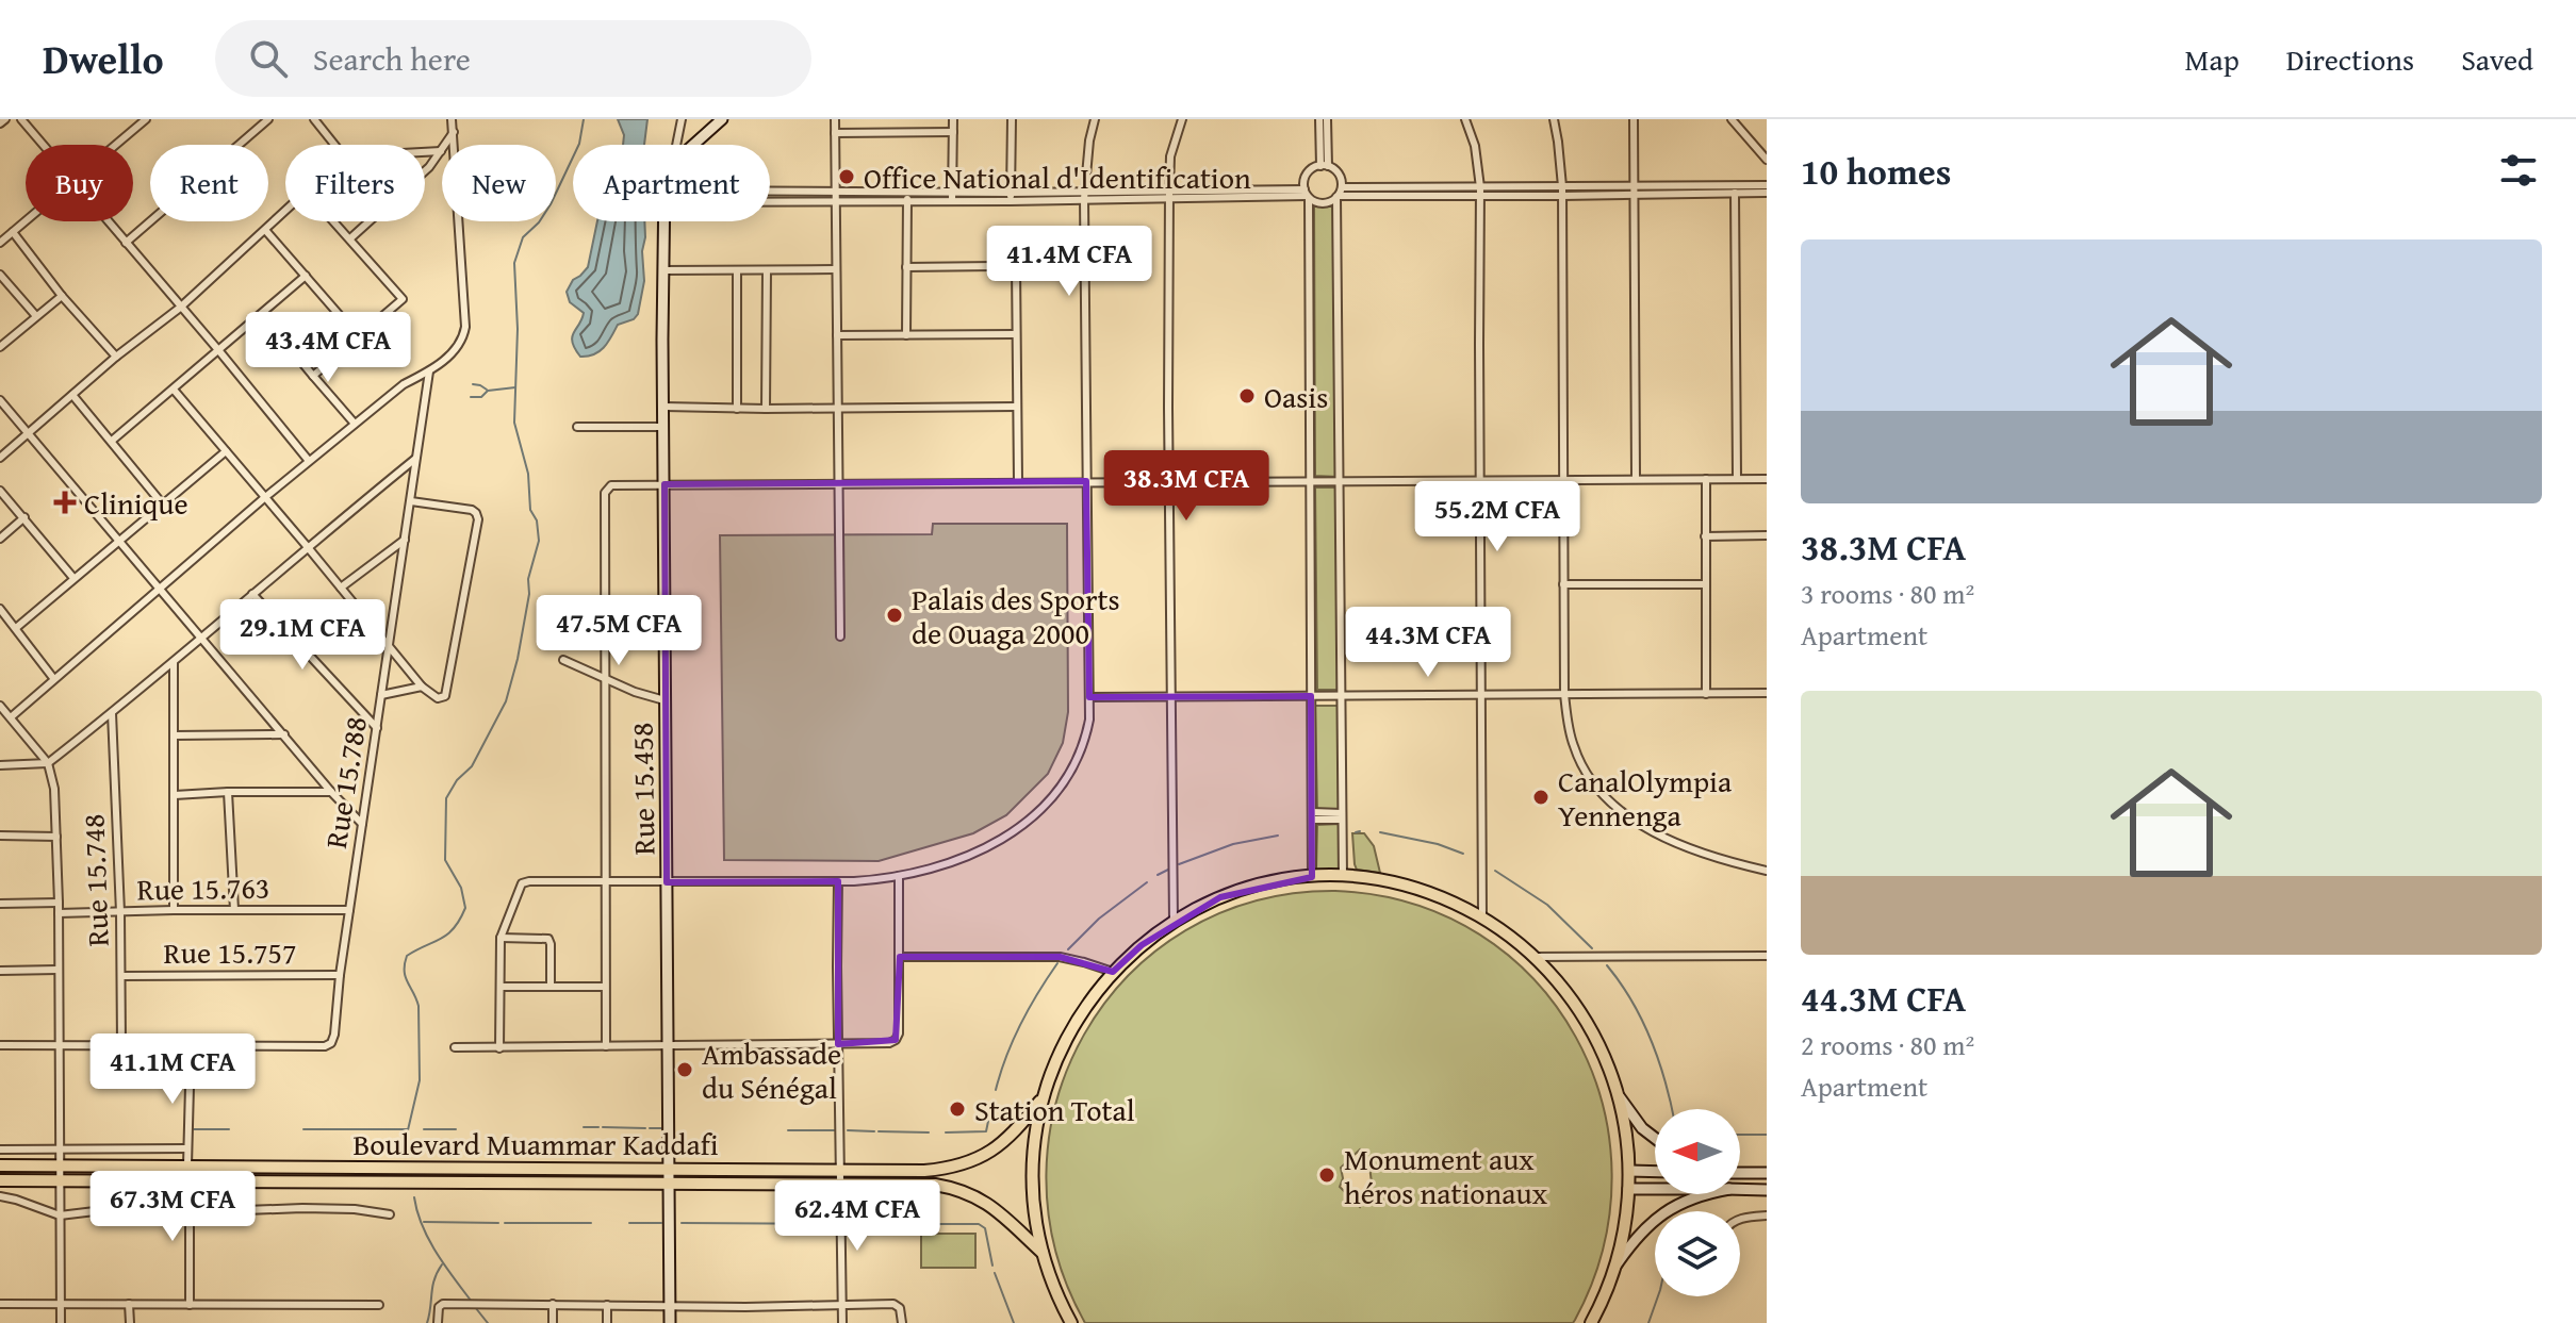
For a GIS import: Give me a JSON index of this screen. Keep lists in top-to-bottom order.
{
  "streets": {
    "main road": ["Rue 15.458", "Boulevard Muammar Kaddafi"],
    "street": [
      "Rue 15.788",
      "Rue 15.748",
      "Rue 15.763",
      "Rue 15.757"
    ]
  },
  "crossings": [
    ["Rue 15.788", "Rue 15.763"],
    ["Rue 15.788", "Rue 15.757"],
    ["Rue 15.458", "Boulevard Muammar Kaddafi"],
    ["Rue 15.748", "Rue 15.763"],
    ["Rue 15.748", "Rue 15.757"]
  ],
  "places": {
    "other": [
      "Office National d'Identification",
      "Oasis",
      "Palais des Sports de Ouaga 2000",
      "CanalOlympia Yennenga",
      "Ambassade du Sénégal",
      "Station Total",
      "Monument aux héros nationaux"
    ],
    "health": ["Clinique"]
  },
  "north": "left",
  "page": {
    "header": "Dwello",
    "search": "Search here",
    "nav": ["Map", "Directions", "Saved"],
    "heading": "10 homes",
    "chip": [
      "Buy",
      "Rent",
      "Filters",
      "New",
      "Apartment"
    ],
    "list": [
      {
        "name": "38.3M CFA",
        "note": "3 rooms · 80 m² · Apartment"
      },
      {
        "name": "44.3M CFA",
        "note": "2 rooms · 80 m² · Apartment"
      }
    ],
    "price": [
      "41.4M CFA",
      "43.4M CFA",
      "38.3M CFA",
      "55.2M CFA",
      "47.5M CFA",
      "29.1M CFA",
      "44.3M CFA",
      "41.1M CFA",
      "67.3M CFA",
      "62.4M CFA"
    ]
  }
}
